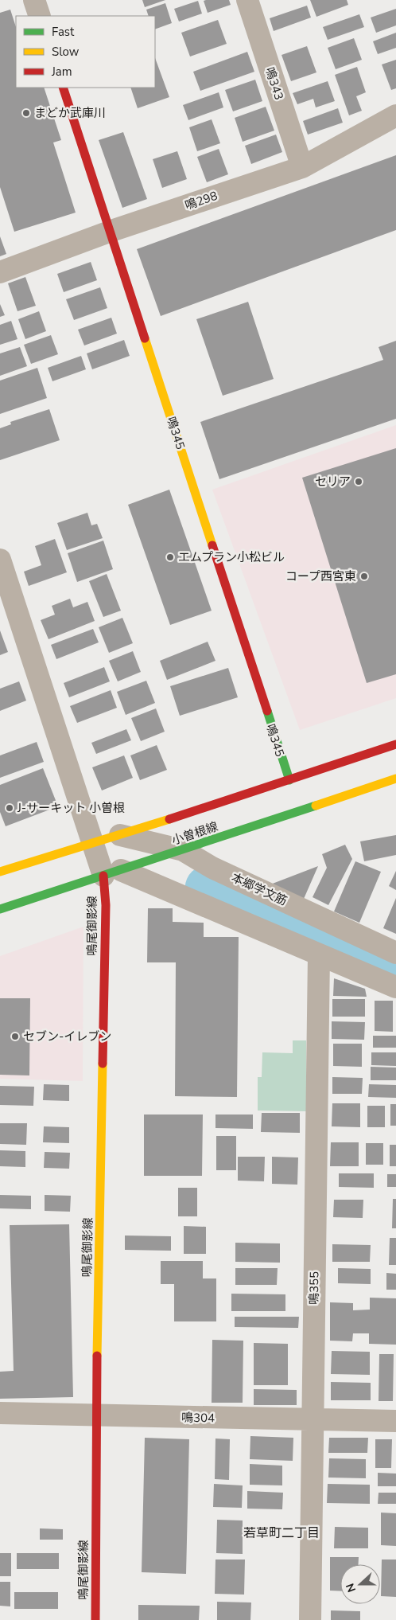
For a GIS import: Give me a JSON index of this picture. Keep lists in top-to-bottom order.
{
  "streets": {
    "street": [
      "鳴343",
      "鳴298",
      "鳴345",
      "小曽根線",
      "本郷学文筋",
      "鳴尾御影線",
      "鳴355",
      "鳴304"
    ]
  },
  "crossings": [
    ["鳴343", "鳴298"],
    ["鳴298", "鳴345"],
    ["鳴345", "小曽根線"],
    ["小曽根線", "本郷学文筋"],
    ["小曽根線", "鳴尾御影線"],
    ["鳴尾御影線", "鳴304"],
    ["鳴355", "鳴304"]
  ],
  "districts": ["若草町二丁目"],
  "places": [
    "まどか武庫川",
    "セリア",
    "エムプラン小松ビル",
    "コープ西宮東",
    "J-サーキット 小曽根",
    "セブン-イレブン"
  ],
  "legend": ["Fast", "Slow", "Jam"],
  "north": "left"
}
